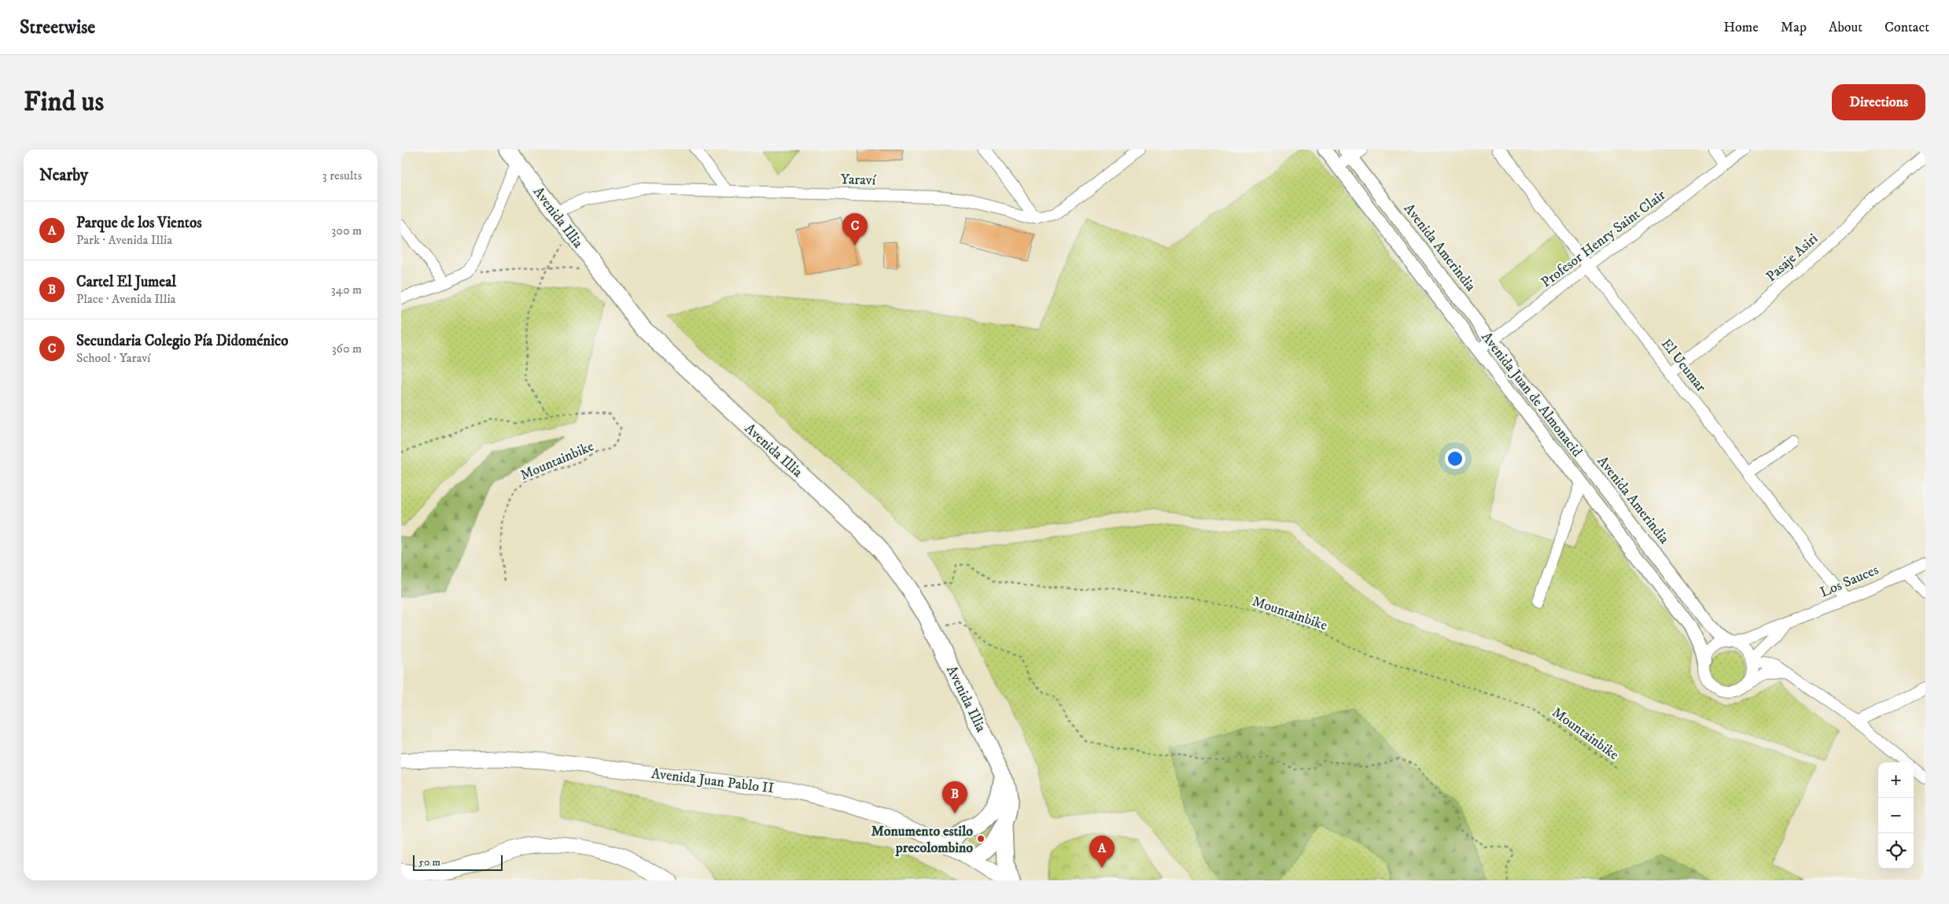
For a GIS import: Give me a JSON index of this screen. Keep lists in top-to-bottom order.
{
  "streets": {
    "main road": ["Avenida Illia", "Avenida Juan Pablo II"],
    "street": [
      "Yaraví",
      "Profesor Henry Saint Clair",
      "Avenida Amerindia",
      "Pasaje Asiri",
      "El Ucumar",
      "Avenida Juan de Almonacid",
      "Los Sauces"
    ],
    "path": ["Mountainbike"]
  },
  "crossings": [
    ["Yaraví", "Avenida Illia"],
    ["Avenida Illia", "Avenida Juan Pablo II"],
    ["Profesor Henry Saint Clair", "Avenida Amerindia"],
    ["Profesor Henry Saint Clair", "El Ucumar"],
    ["Profesor Henry Saint Clair", "Avenida Juan de Almonacid"],
    ["Avenida Amerindia", "Avenida Juan de Almonacid"],
    ["Avenida Amerindia", "Los Sauces"],
    ["Pasaje Asiri", "El Ucumar"],
    ["El Ucumar", "Los Sauces"],
    ["Avenida Juan de Almonacid", "Los Sauces"]
  ],
  "places": ["Monumento estilo precolombino"],
  "scale_bar": "50 m",
  "page": {
    "header": "Streetwise",
    "nav": [
      "Home",
      "Map",
      "About",
      "Contact"
    ],
    "buttons": "Directions",
    "title": "Find us",
    "heading": ["Nearby", "3 results"],
    "list": [
      {
        "mark": "A",
        "name": "Parque de los Vientos",
        "note": "Park · Avenida Illia",
        "value": "300 m"
      },
      {
        "mark": "B",
        "name": "Cartel El Jumeal",
        "note": "Place · Avenida Illia",
        "value": "340 m"
      },
      {
        "mark": "C",
        "name": "Secundaria Colegio Pía Didoménico",
        "note": "School · Yaraví",
        "value": "360 m"
      }
    ],
    "pins": ["C", "B", "A"],
    "map_buttons": ["+", "−"],
    "scale": "50 m"
  }
}
